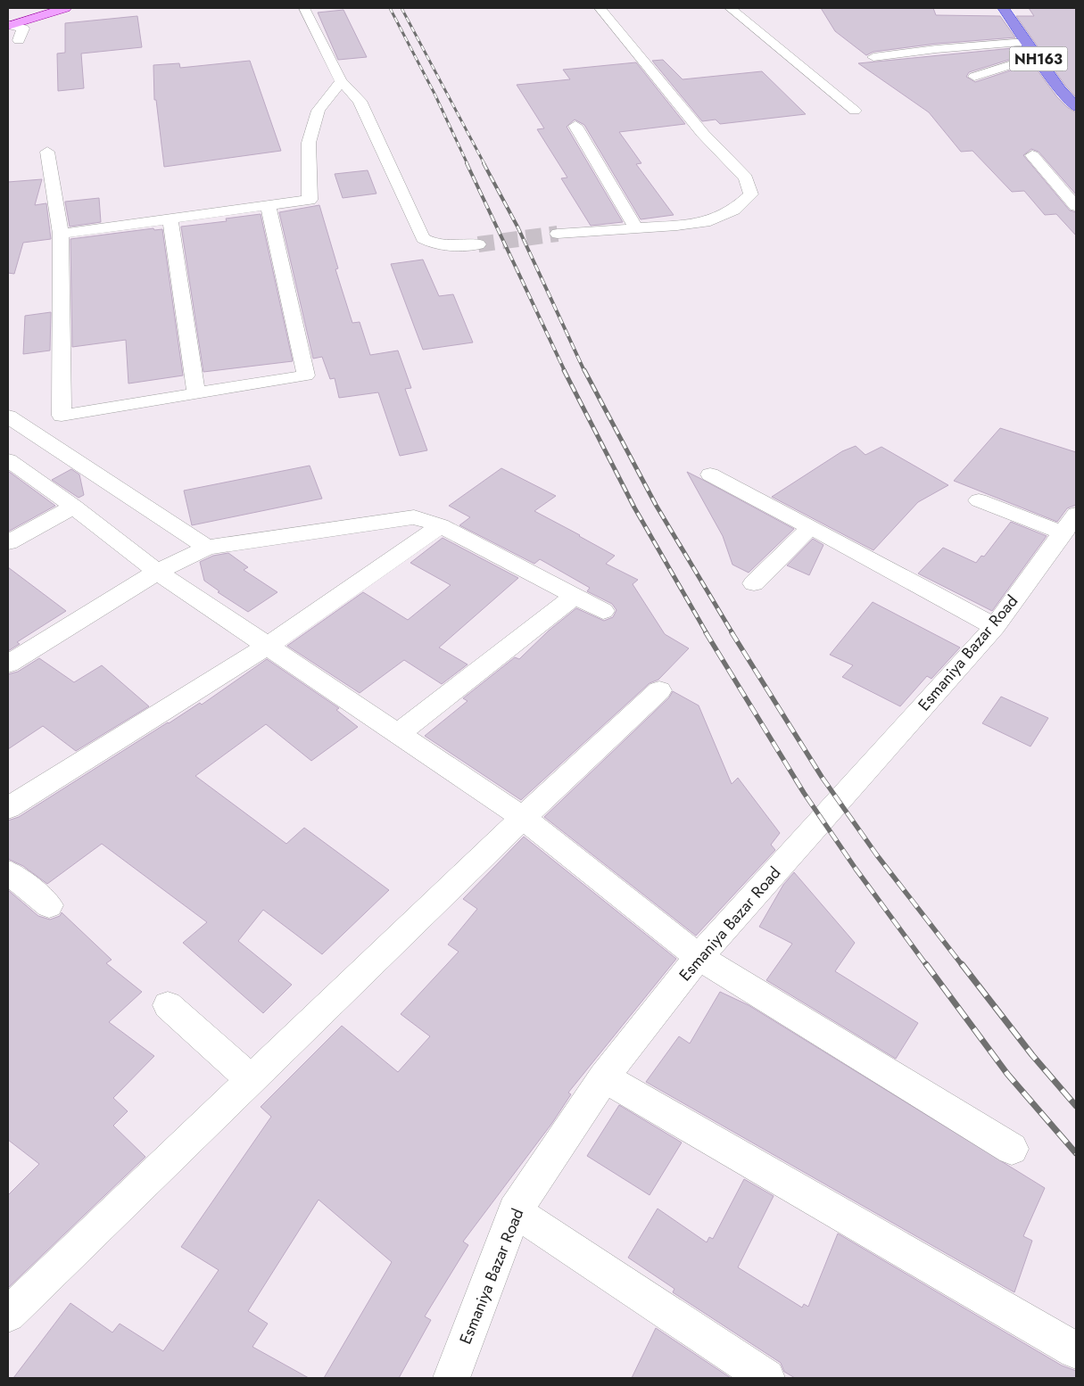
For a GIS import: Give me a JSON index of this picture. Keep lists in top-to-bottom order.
{
  "streets": {
    "highway": ["NH163"],
    "street": ["Esmaniya Bazar Road"]
  }
}
